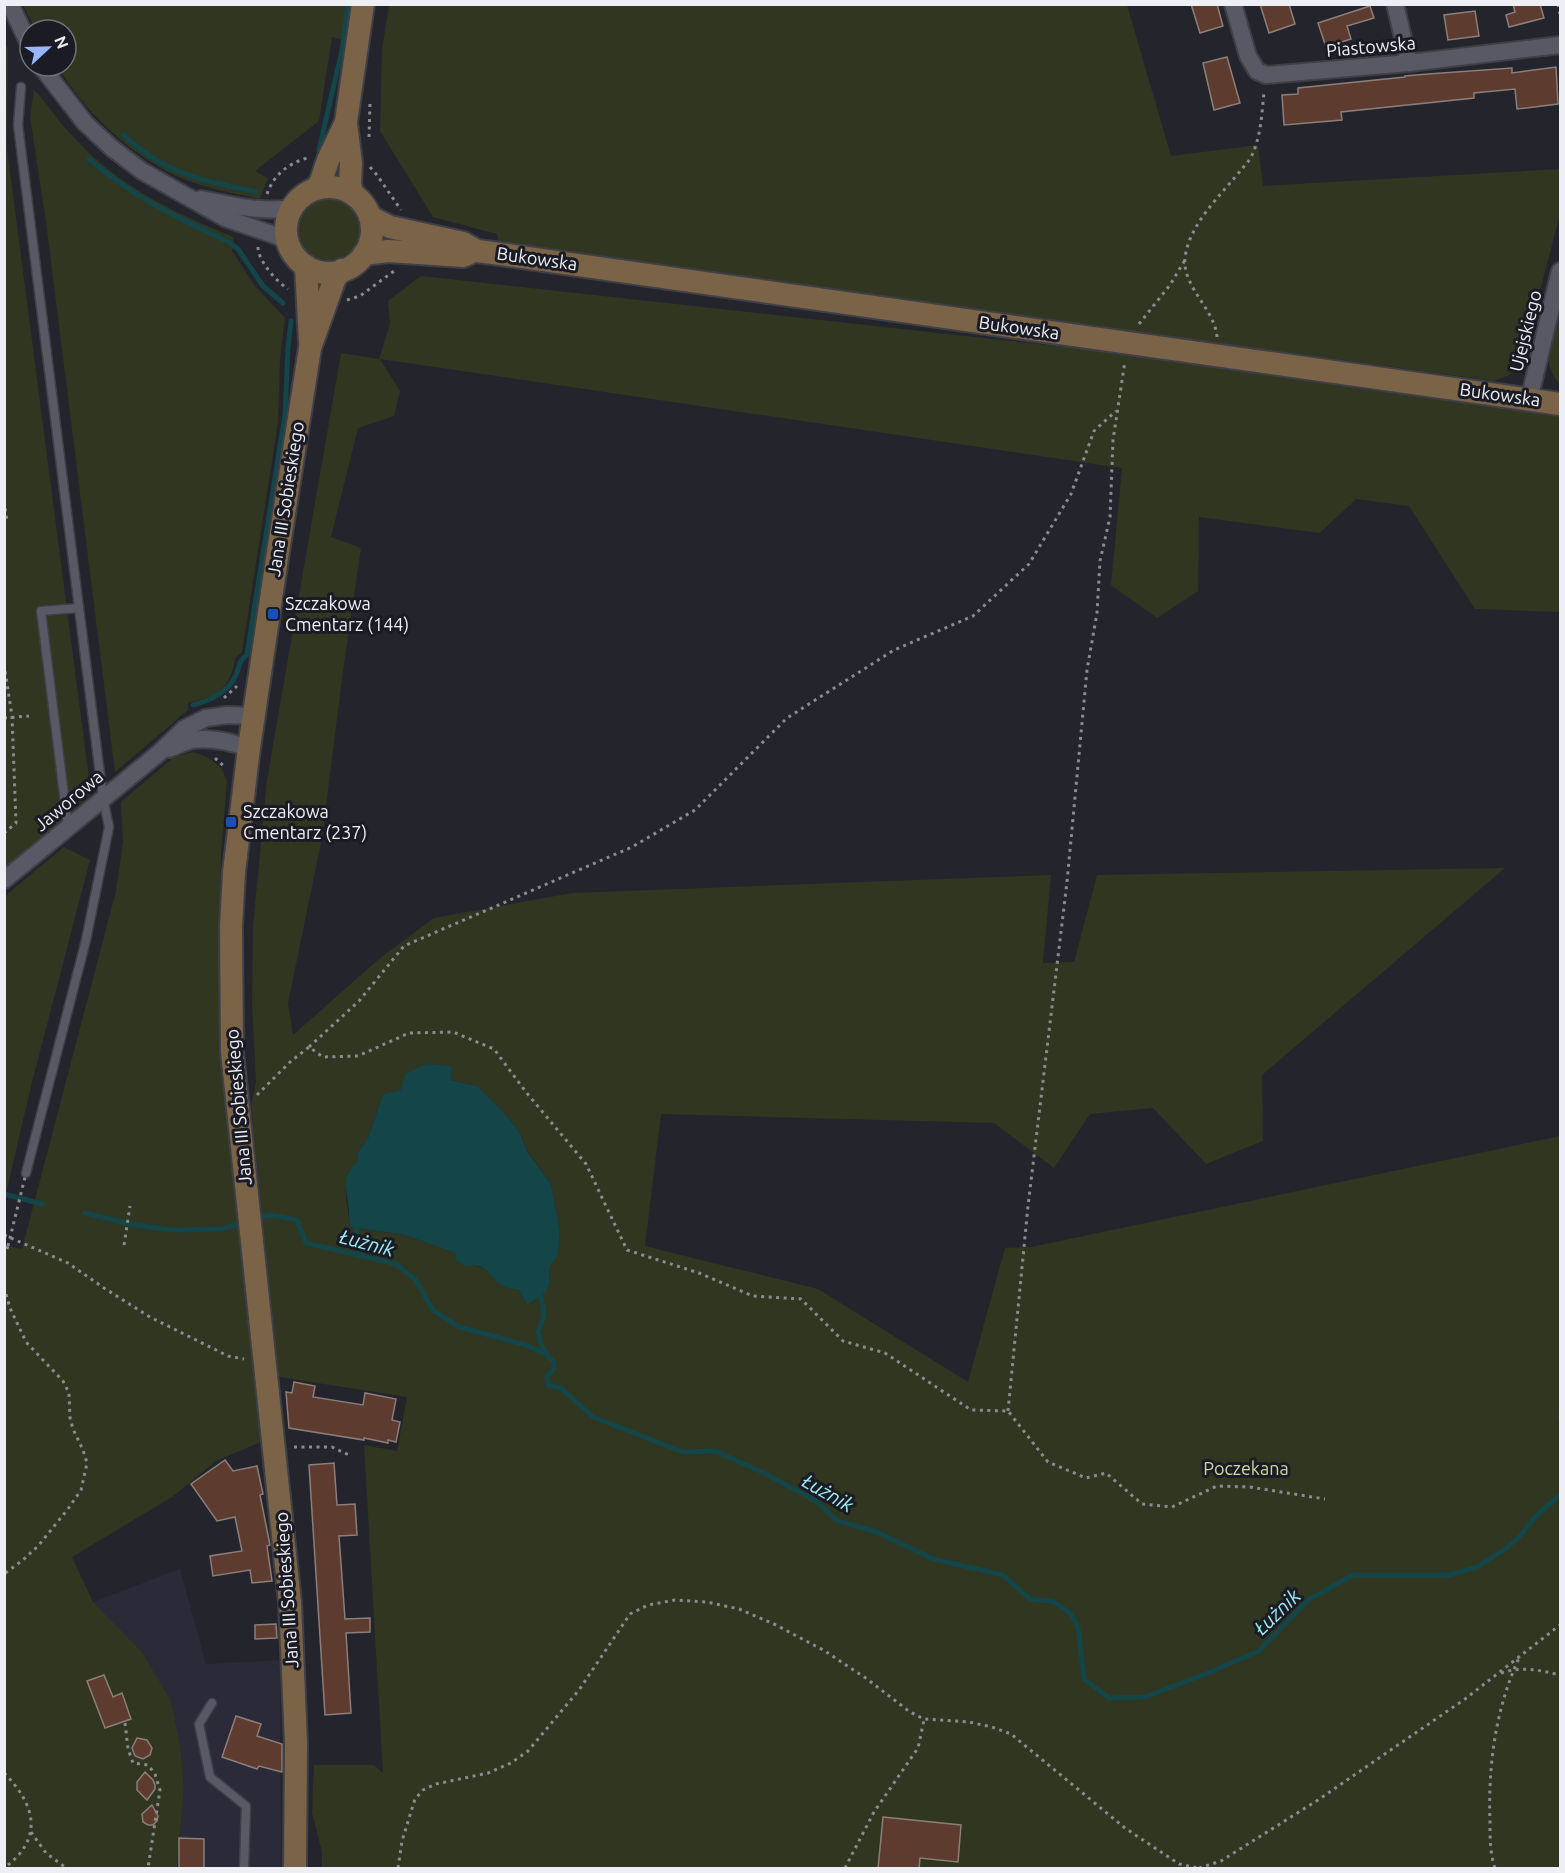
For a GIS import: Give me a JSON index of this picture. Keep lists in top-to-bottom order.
{
  "streets": {
    "street": [
      "Piastowska",
      "Bukowska",
      "Ujejskiego",
      "Jana III Sobieskiego",
      "Jaworowa"
    ]
  },
  "crossings": [
    ["Bukowska", "Ujejskiego"],
    ["Jana III Sobieskiego", "Jaworowa"]
  ],
  "water": ["Łużnik"],
  "parks": ["Poczekana"],
  "places": {
    "transit": ["Szczakowa Cmentarz (144)", "Szczakowa Cmentarz (237)"]
  },
  "north": "right"
}
